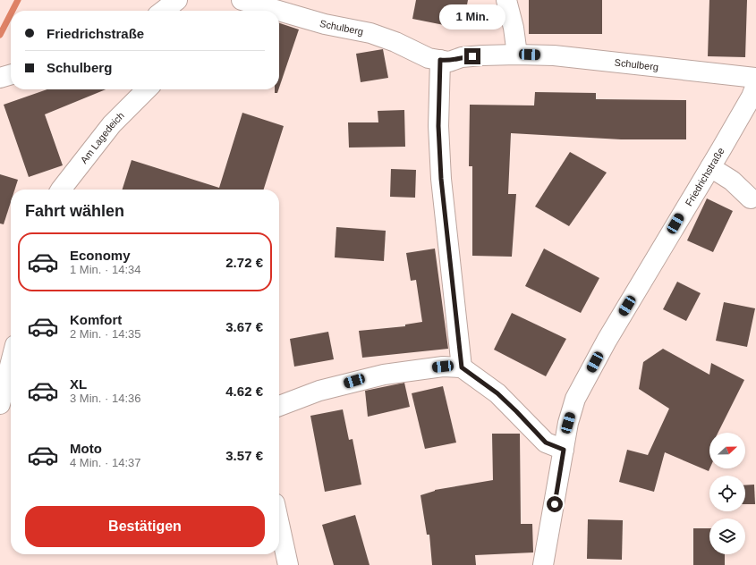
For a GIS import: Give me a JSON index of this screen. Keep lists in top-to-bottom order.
{
  "streets": {
    "street": ["Schulberg", "Am Lagedeich", "Friedrichstraße"]
  },
  "north": "right",
  "page": {
    "bubble": "1 Min.",
    "banner": ["Friedrichstraße", "Schulberg"],
    "heading": "Fahrt wählen",
    "list": [
      {
        "name": "Economy",
        "note": "1 Min. · 14:34",
        "value": "2.72 €"
      },
      {
        "name": "Komfort",
        "note": "2 Min. · 14:35",
        "value": "3.67 €"
      },
      {
        "name": "XL",
        "note": "3 Min. · 14:36",
        "value": "4.62 €"
      },
      {
        "name": "Moto",
        "note": "4 Min. · 14:37",
        "value": "3.57 €"
      }
    ],
    "buttons": "Bestätigen"
  }
}
